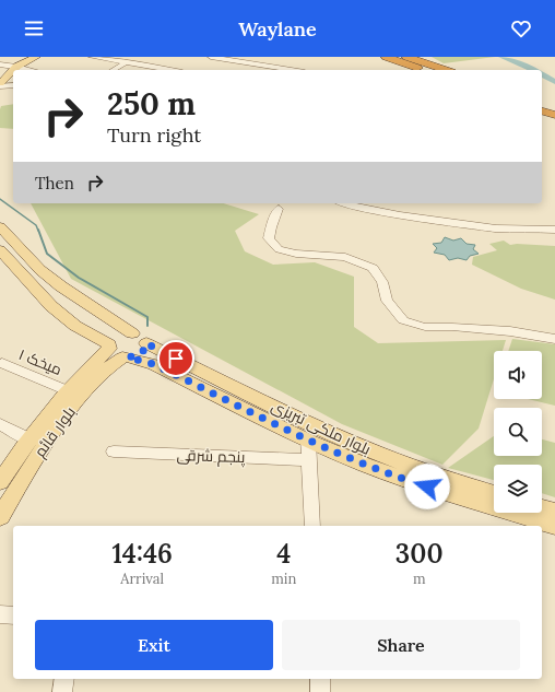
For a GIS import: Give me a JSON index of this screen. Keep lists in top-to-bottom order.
{
  "streets": {
    "main road": ["بلوار ملکى تبریزى", "بلوار قائم"],
    "street": ["میخک ۱", "پنجم شرقی"]
  },
  "crossings": [
    ["میخک ۱", "بلوار قائم"],
    ["بلوار ملکى تبریزى", "بلوار قائم"]
  ],
  "page": {
    "header": "Waylane",
    "turn": ["250 m", "Turn right"],
    "then": "Then",
    "eta": [
      "14:46",
      "Arrival",
      "4",
      "min",
      "300",
      "m"
    ],
    "buttons": ["Exit", "Share"]
  }
}
